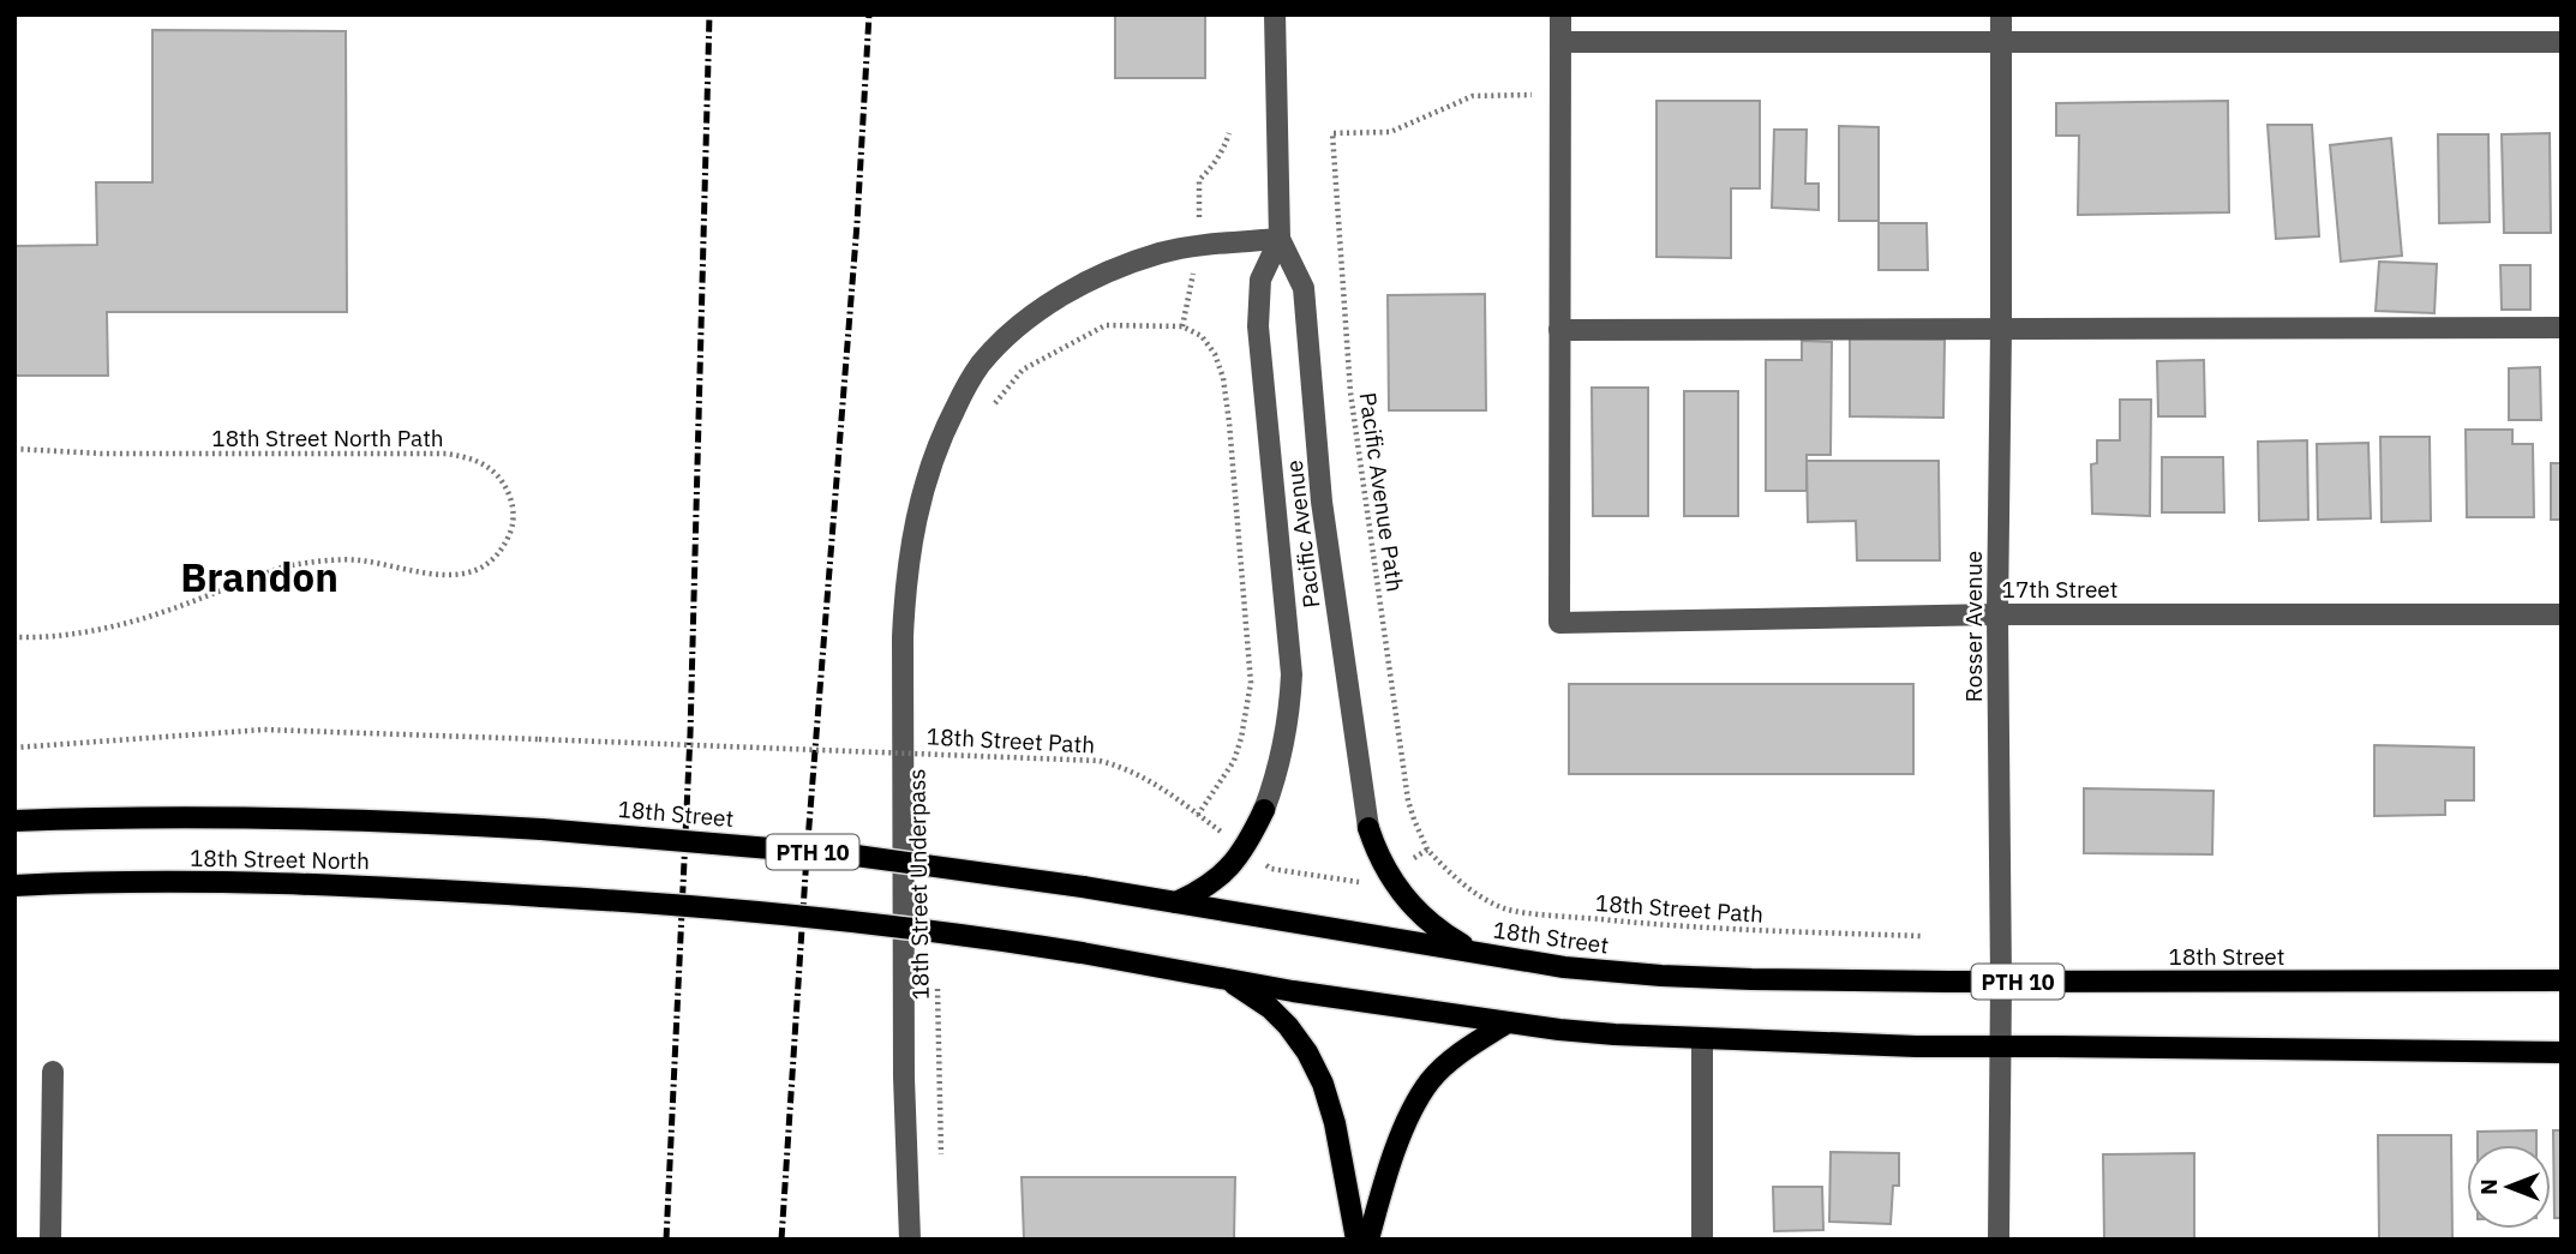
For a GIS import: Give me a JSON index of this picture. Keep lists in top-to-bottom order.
{
  "streets": {
    "main road": ["18th Street", "PTH 10", "18th Street North"],
    "street": ["Pacific Avenue", "17th Street", "Rosser Avenue"],
    "path": [
      "18th Street North Path",
      "Pacific Avenue Path",
      "18th Street Path",
      "18th Street Underpass"
    ]
  },
  "crossings": [
    ["Pacific Avenue Path", "18th Street Path"],
    ["17th Street", "Rosser Avenue"],
    ["Rosser Avenue", "18th Street"],
    ["18th Street", "18th Street North"]
  ],
  "districts": ["Brandon"],
  "north": "left"
}
